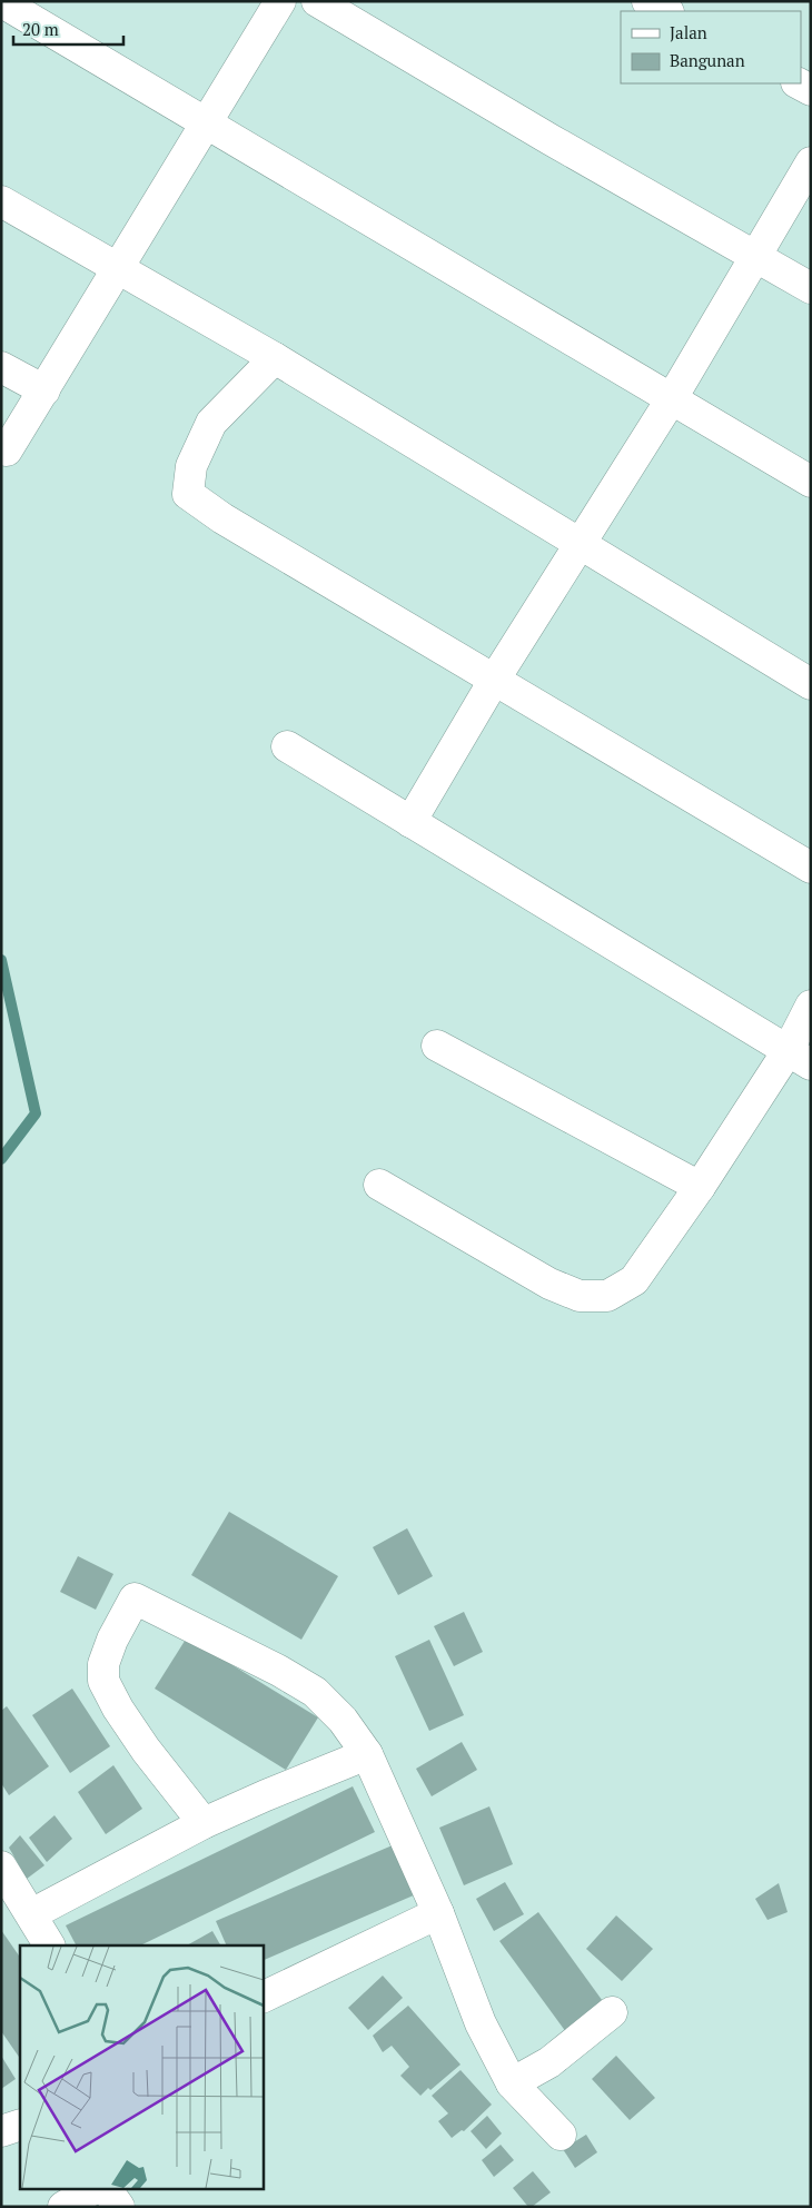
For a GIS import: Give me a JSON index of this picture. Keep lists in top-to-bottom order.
{
  "legend": ["Jalan", "Bangunan"],
  "scale_bar": "20 m"
}
